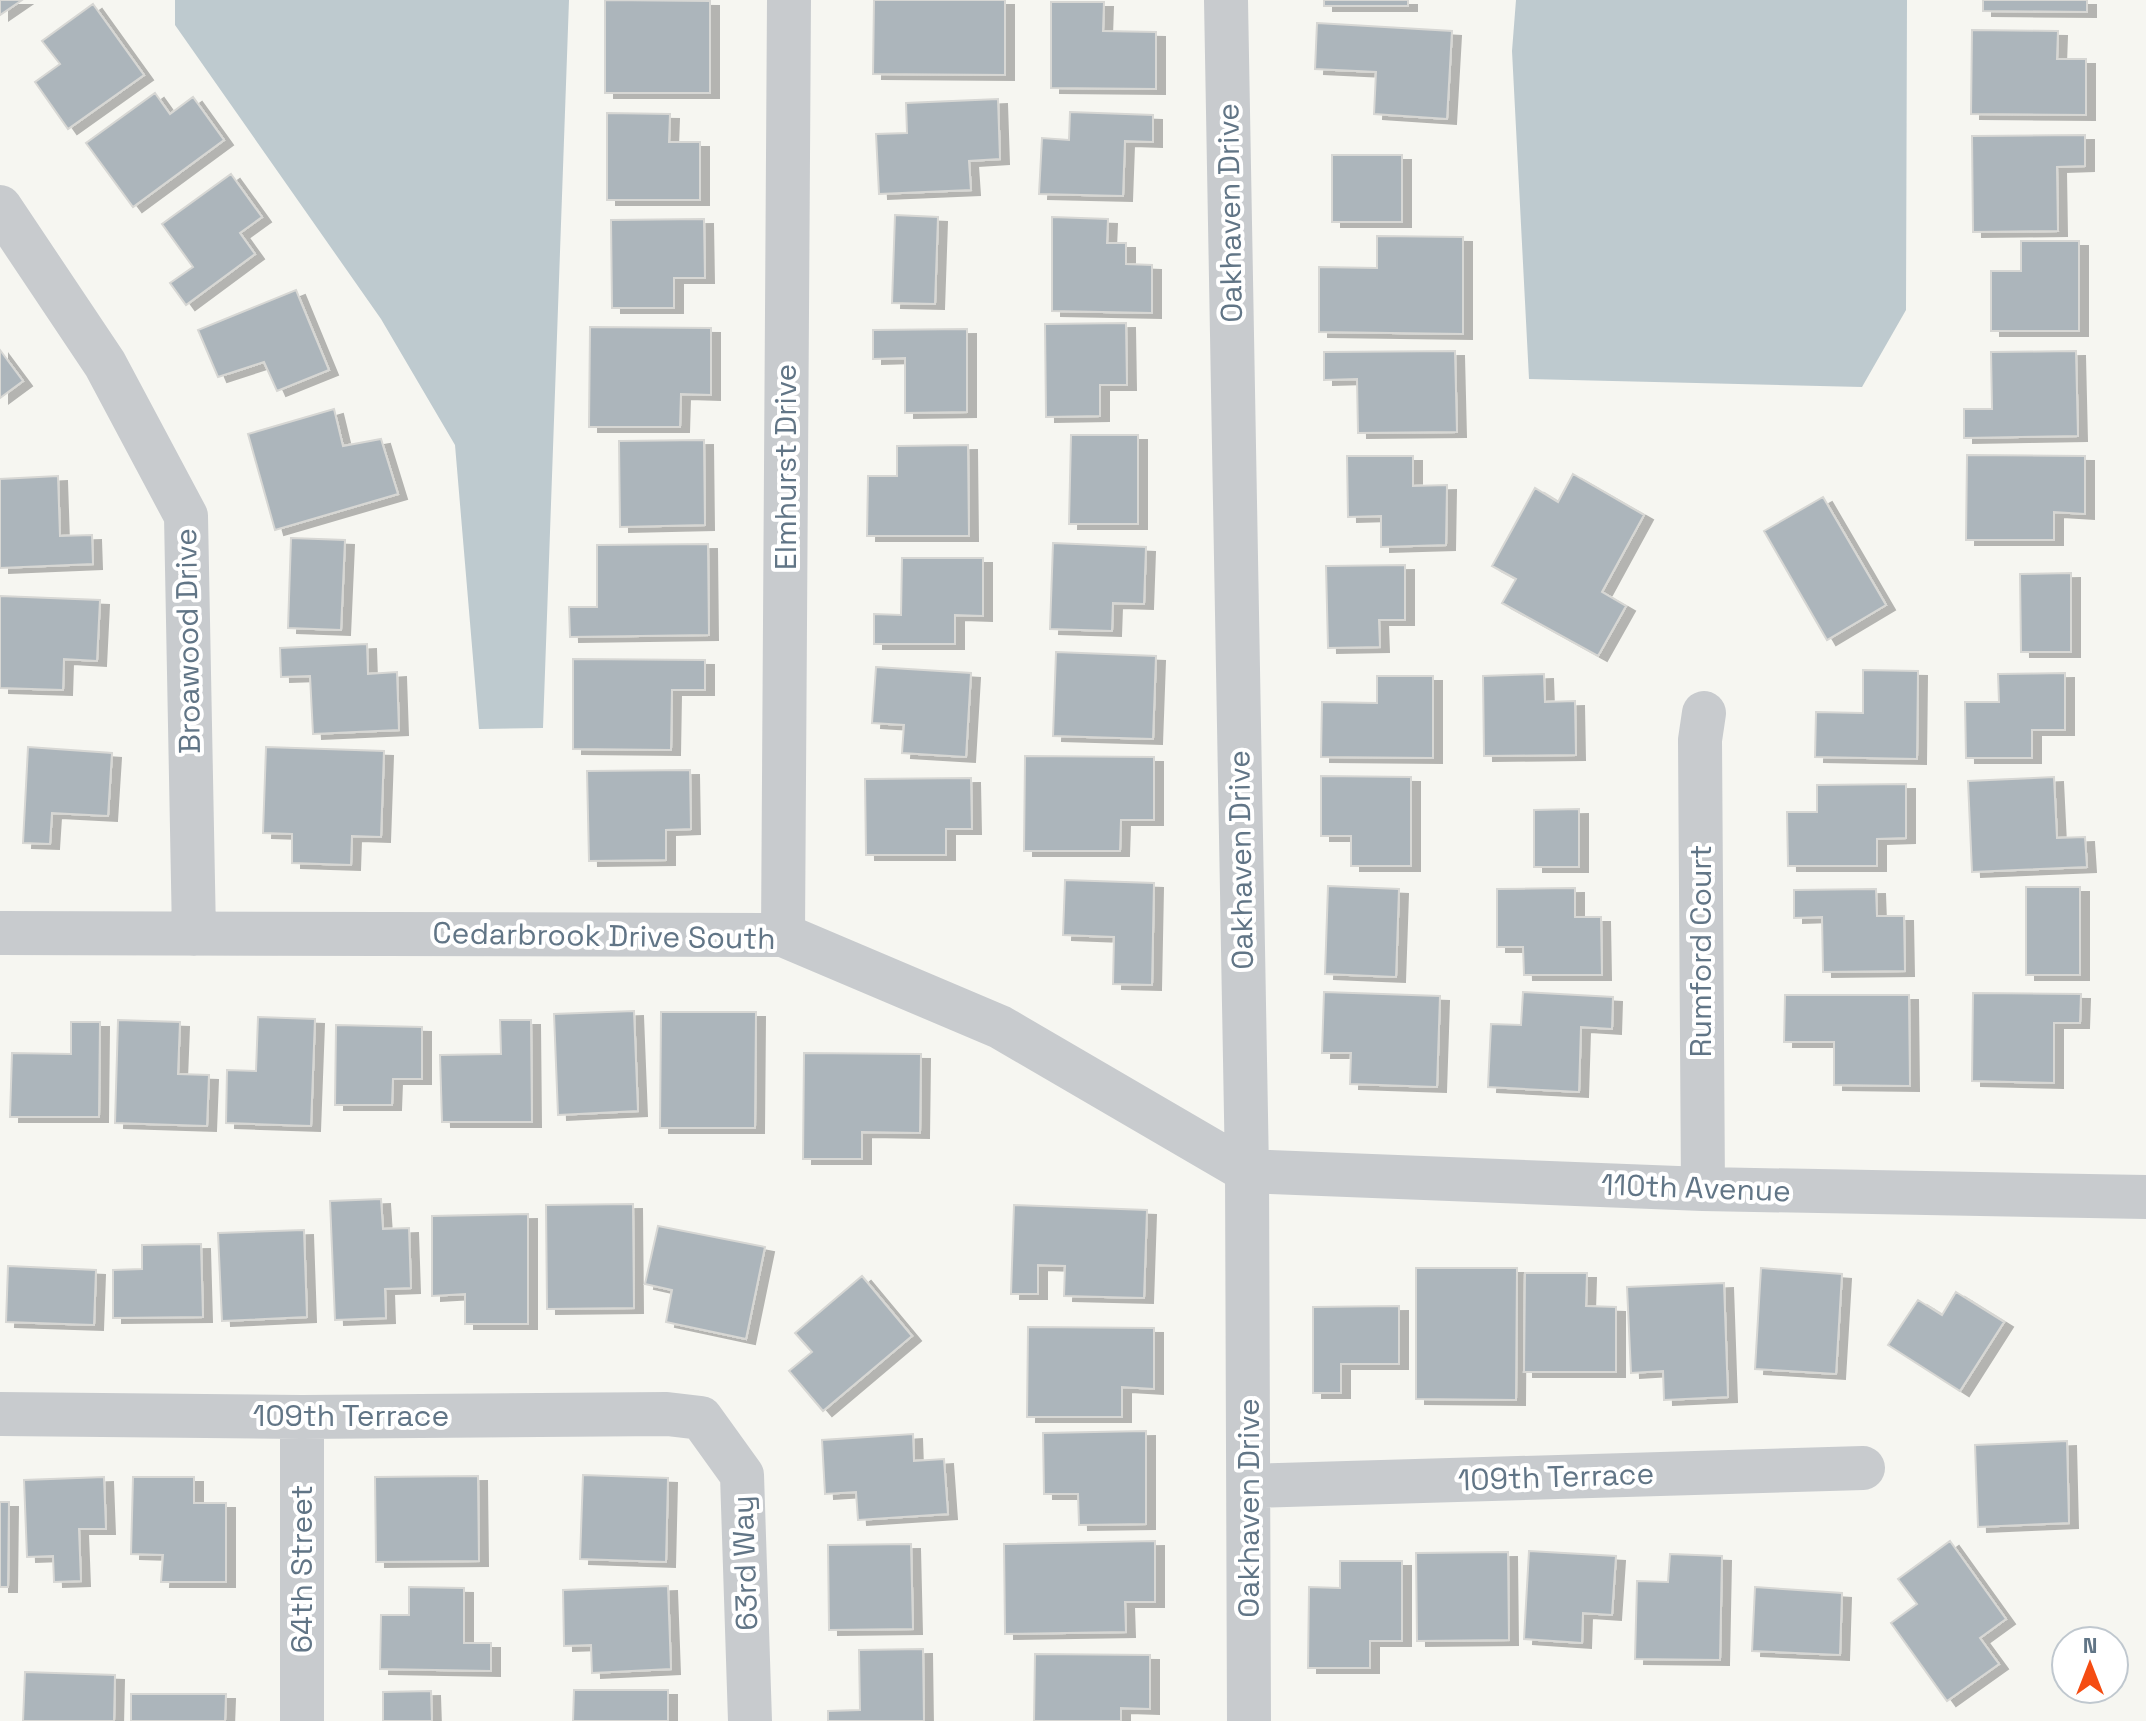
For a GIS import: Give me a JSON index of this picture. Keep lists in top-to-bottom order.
{
  "streets": {
    "street": [
      "Oakhaven Drive",
      "Elmhurst Drive",
      "Broawood Drive",
      "Cedarbrook Drive South",
      "Rumford Court",
      "110th Avenue",
      "109th Terrace",
      "63rd Way",
      "64th Street"
    ]
  },
  "crossings": [
    ["Oakhaven Drive", "Cedarbrook Drive South"],
    ["Oakhaven Drive", "110th Avenue"],
    ["Oakhaven Drive", "109th Terrace"],
    ["Elmhurst Drive", "Cedarbrook Drive South"],
    ["Broawood Drive", "Cedarbrook Drive South"],
    ["Cedarbrook Drive South", "110th Avenue"],
    ["Rumford Court", "110th Avenue"],
    ["109th Terrace", "63rd Way"],
    ["109th Terrace", "64th Street"]
  ],
  "north": "top"
}
